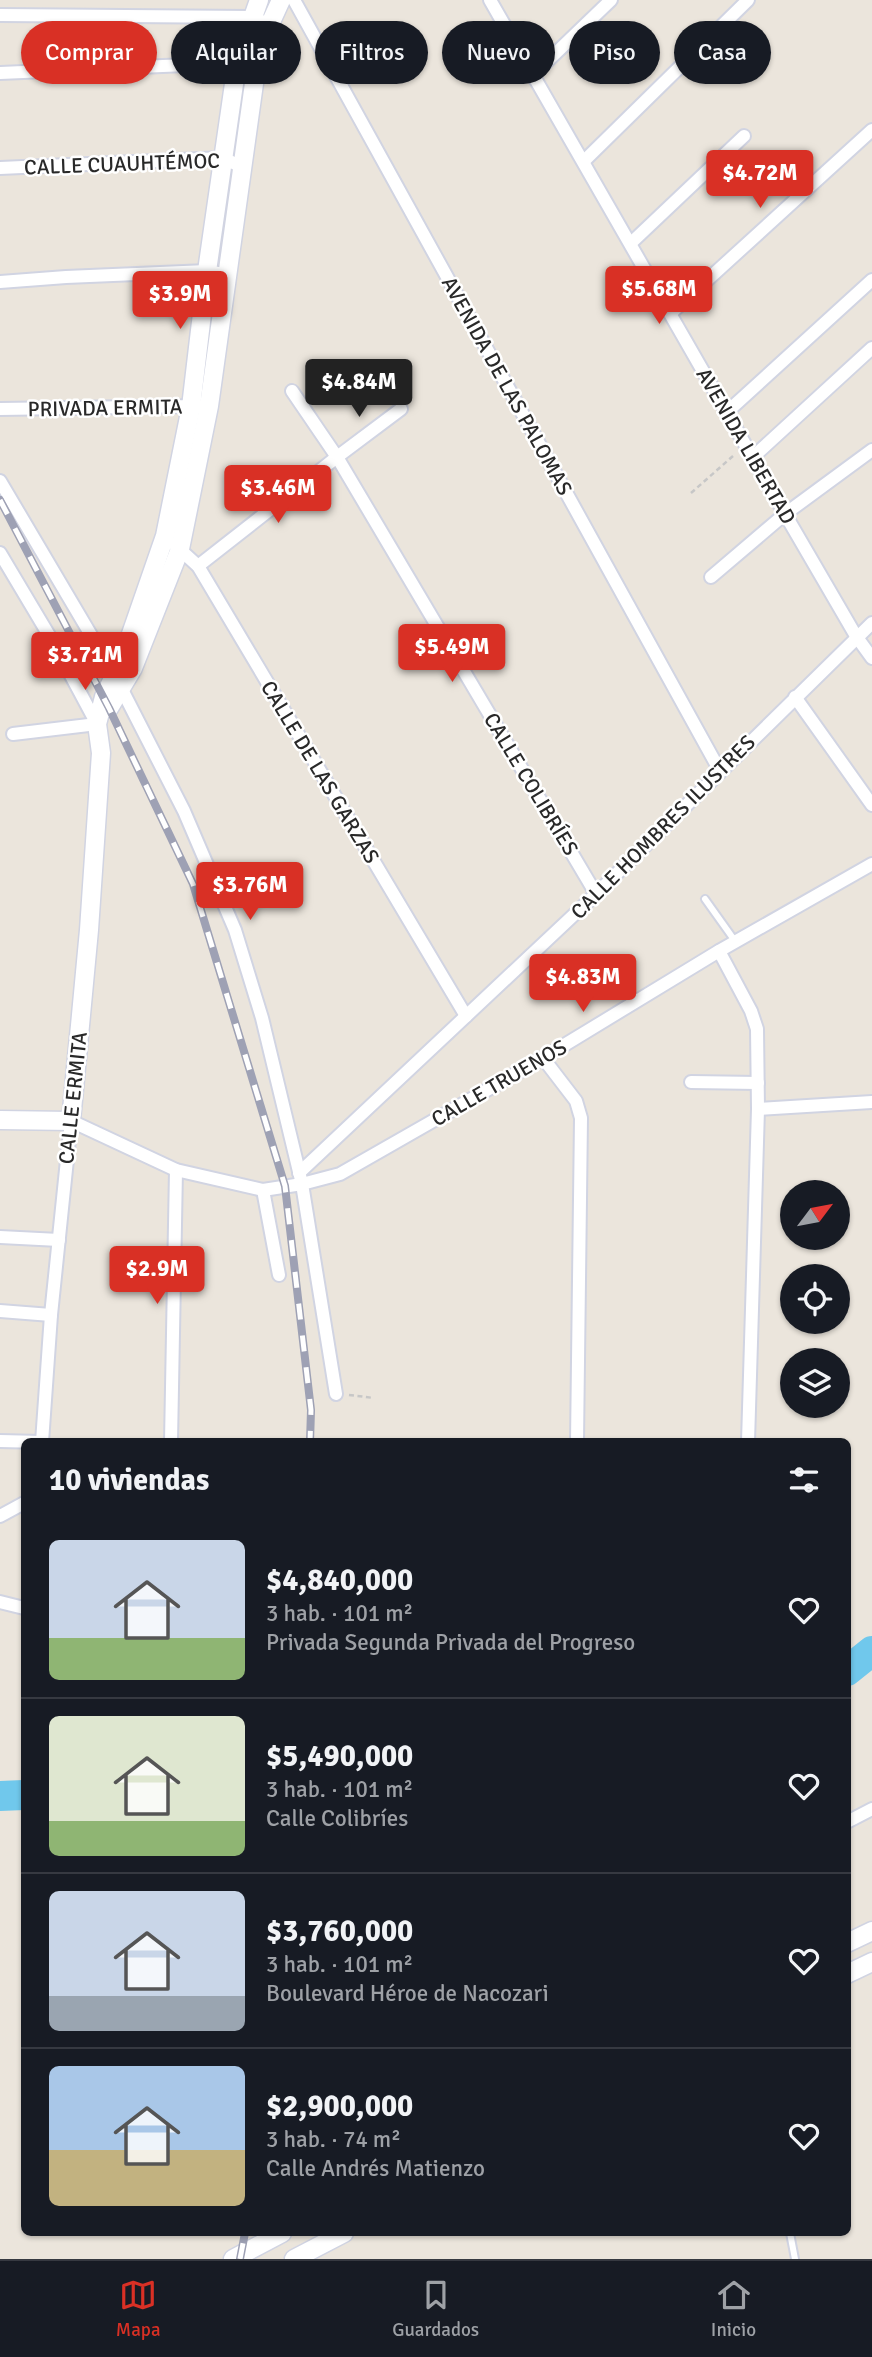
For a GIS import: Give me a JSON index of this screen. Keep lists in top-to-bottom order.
{
  "streets": {
    "street": [
      "CALLE CUAUHTÉMOC",
      "AVENIDA DE LAS PALOMAS",
      "PRIVADA ERMITA",
      "AVENIDA LIBERTAD",
      "CALLE DE LAS GARZAS",
      "CALLE COLIBRÍES",
      "CALLE HOMBRES ILUSTRES",
      "CALLE TRUENOS",
      "CALLE ERMITA"
    ]
  },
  "crossings": [
    ["AVENIDA DE LAS PALOMAS", "CALLE HOMBRES ILUSTRES"],
    ["AVENIDA LIBERTAD", "CALLE HOMBRES ILUSTRES"],
    ["CALLE DE LAS GARZAS", "CALLE HOMBRES ILUSTRES"],
    ["CALLE COLIBRÍES", "CALLE HOMBRES ILUSTRES"],
    ["CALLE HOMBRES ILUSTRES", "CALLE TRUENOS"]
  ],
  "north": "top right",
  "page": {
    "chip": [
      "Comprar",
      "Alquilar",
      "Filtros",
      "Nuevo",
      "Piso",
      "Casa"
    ],
    "price": [
      "$4.72M",
      "$5.68M",
      "$3.9M",
      "$4.84M",
      "$3.46M",
      "$5.49M",
      "$3.71M",
      "$3.76M",
      "$4.83M",
      "$2.9M"
    ],
    "heading": "10 viviendas",
    "list": [
      {
        "name": "$4,840,000",
        "note": "3 hab. · 101 m² · Privada Segunda Privada del Progreso"
      },
      {
        "name": "$5,490,000",
        "note": "3 hab. · 101 m² · Calle Colibríes"
      },
      {
        "name": "$3,760,000",
        "note": "3 hab. · 101 m² · Boulevard Héroe de Nacozari"
      },
      {
        "name": "$2,900,000",
        "note": "3 hab. · 74 m² · Calle Andrés Matienzo"
      }
    ],
    "tabs": ["Mapa", "Guardados", "Inicio"]
  }
}
